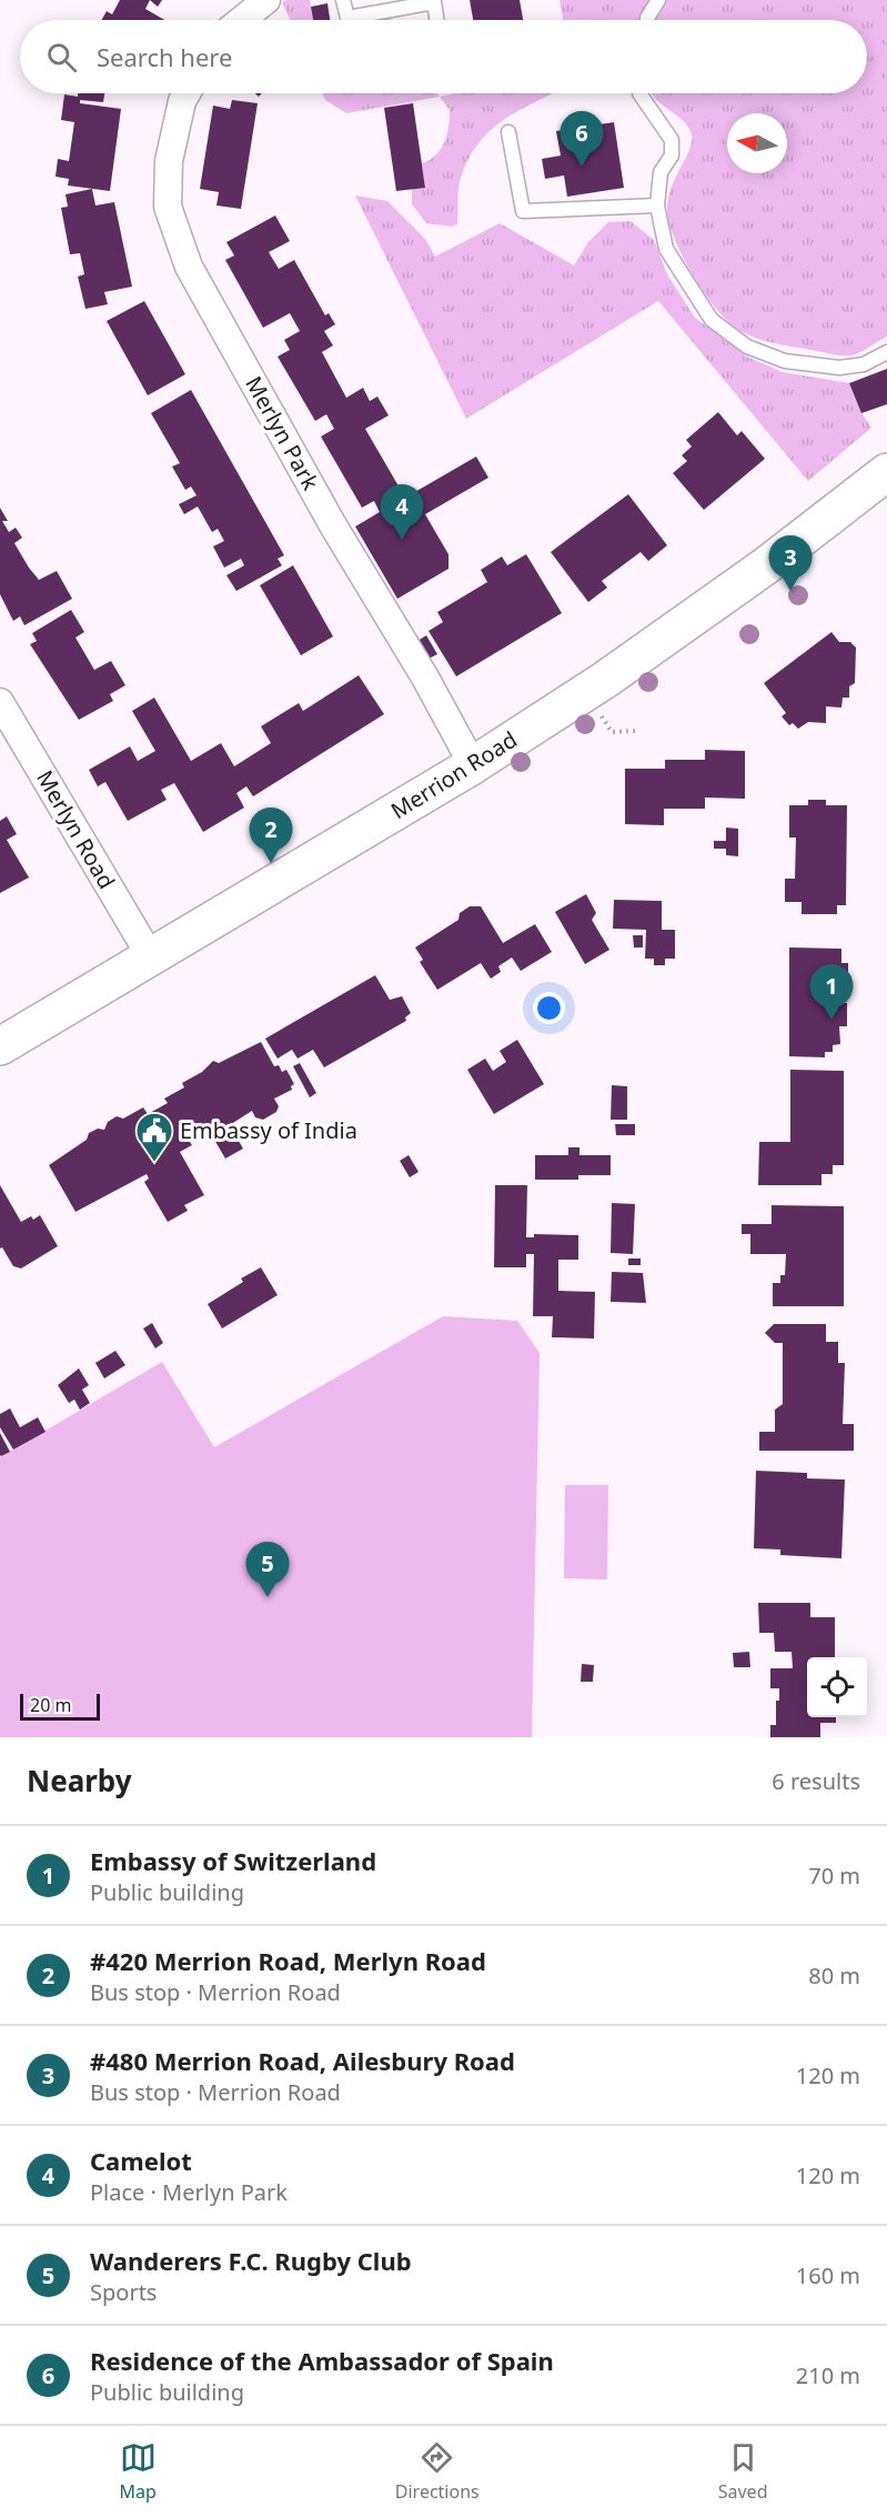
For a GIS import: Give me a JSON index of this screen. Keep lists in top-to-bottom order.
{
  "streets": {
    "main road": ["Merrion Road"],
    "street": ["Merlyn Park", "Merlyn Road"]
  },
  "crossings": [
    ["Merlyn Park", "Merrion Road"],
    ["Merrion Road", "Merlyn Road"]
  ],
  "places": {
    "public building": ["Embassy of India"]
  },
  "scale_bar": "20 m",
  "north": "left",
  "page": {
    "search": "Search here",
    "pins": [
      "6",
      "4",
      "3",
      "2",
      "1",
      "5"
    ],
    "scale": "20 m",
    "heading": ["Nearby", "6 results"],
    "list": [
      {
        "mark": "1",
        "name": "Embassy of Switzerland",
        "note": "Public building",
        "value": "70 m"
      },
      {
        "mark": "2",
        "name": "#420 Merrion Road, Merlyn Road",
        "note": "Bus stop · Merrion Road",
        "value": "80 m"
      },
      {
        "mark": "3",
        "name": "#480 Merrion Road, Ailesbury Road",
        "note": "Bus stop · Merrion Road",
        "value": "120 m"
      },
      {
        "mark": "4",
        "name": "Camelot",
        "note": "Place · Merlyn Park",
        "value": "120 m"
      },
      {
        "mark": "5",
        "name": "Wanderers F.C. Rugby Club",
        "note": "Sports",
        "value": "160 m"
      },
      {
        "mark": "6",
        "name": "Residence of the Ambassador of Spain",
        "note": "Public building",
        "value": "210 m"
      }
    ],
    "nav": ["Map", "Directions", "Saved"]
  }
}
